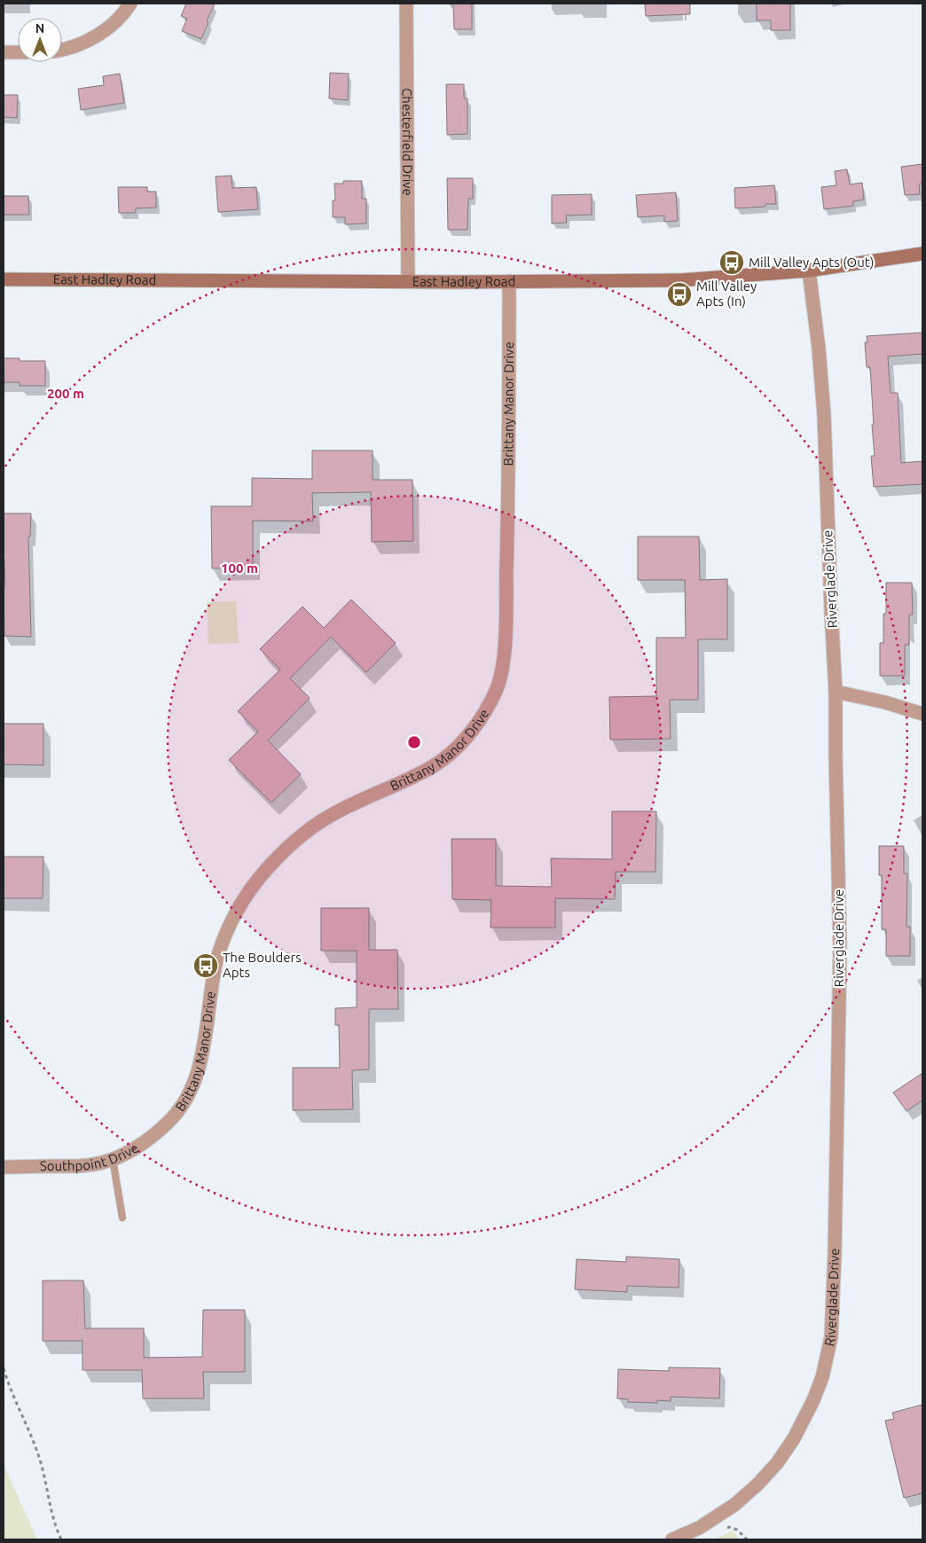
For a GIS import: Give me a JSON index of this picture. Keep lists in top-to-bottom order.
{
  "streets": {
    "street": [
      "Chesterfield Drive",
      "East Hadley Road",
      "Brittany Manor Drive",
      "Riverglade Drive",
      "Southpoint Drive"
    ]
  },
  "crossings": [
    ["Chesterfield Drive", "East Hadley Road"],
    ["East Hadley Road", "Brittany Manor Drive"],
    ["East Hadley Road", "Riverglade Drive"],
    ["Brittany Manor Drive", "Southpoint Drive"]
  ],
  "places": {
    "bus stop": ["Mill Valley Apts (Out)", "Mill Valley Apts (In)", "The Boulders Apts"]
  },
  "north": "top",
  "rings": ["200 m", "100 m"]
}
